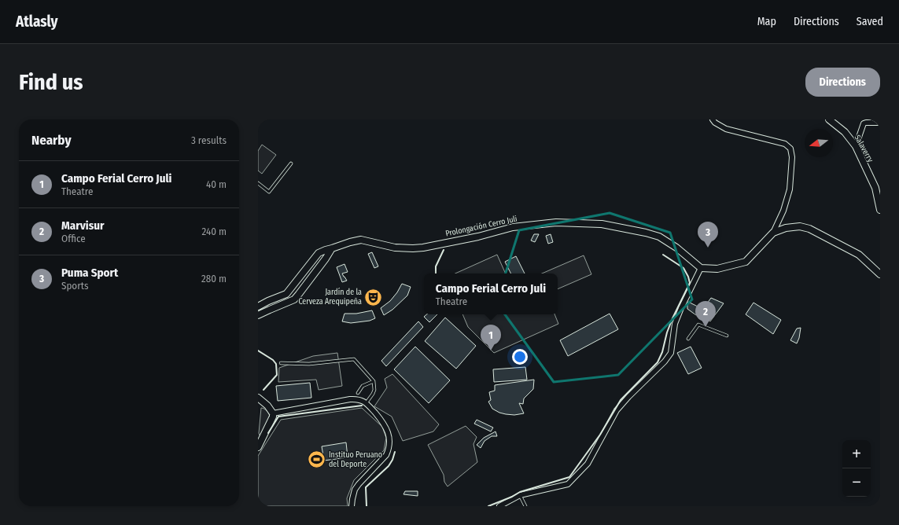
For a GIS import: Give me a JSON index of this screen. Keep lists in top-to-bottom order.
{
  "streets": {
    "street": ["Salaverry", "Prolongación Cerro Juli"]
  },
  "places": {
    "theatre": ["Jardín de la Cerveza Arequipeña"],
    "sports": ["Instituo Peruano del Deporte"]
  },
  "north": "left",
  "page": {
    "header": "Atlasly",
    "nav": ["Map", "Directions", "Saved"],
    "buttons": "Directions",
    "title": "Find us",
    "heading": ["Nearby", "3 results"],
    "list": [
      {
        "mark": "1",
        "name": "Campo Ferial Cerro Juli",
        "note": "Theatre",
        "value": "40 m"
      },
      {
        "mark": "2",
        "name": "Marvisur",
        "note": "Office",
        "value": "240 m"
      },
      {
        "mark": "3",
        "name": "Puma Sport",
        "note": "Sports",
        "value": "280 m"
      }
    ],
    "pins": ["3", "2", "1"],
    "popup": ["Campo Ferial Cerro Juli", "Theatre"],
    "map_buttons": ["+", "−"]
  }
}
